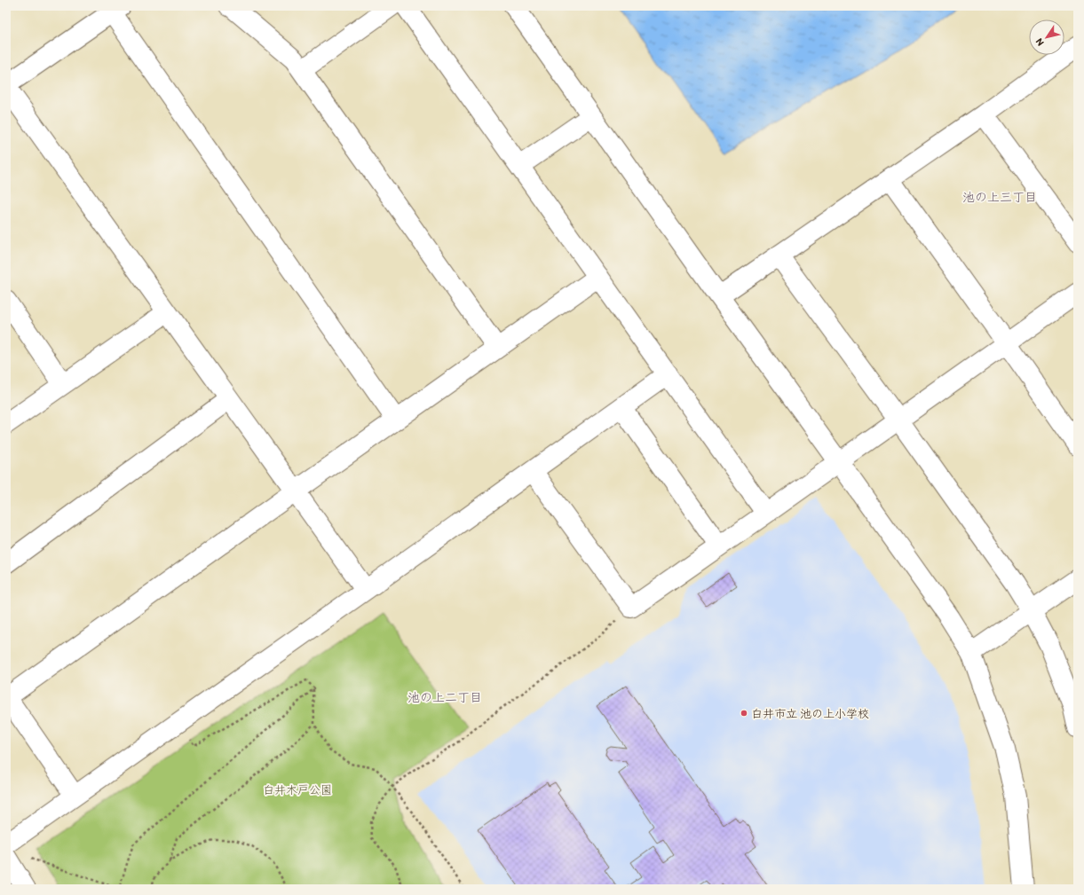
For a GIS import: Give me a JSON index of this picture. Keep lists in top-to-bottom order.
{
  "districts": ["池の上三丁目", "池の上二丁目"],
  "parks": ["白井木戸公園"],
  "places": ["白井市立 池の上小学校"],
  "north": "bottom left"
}
